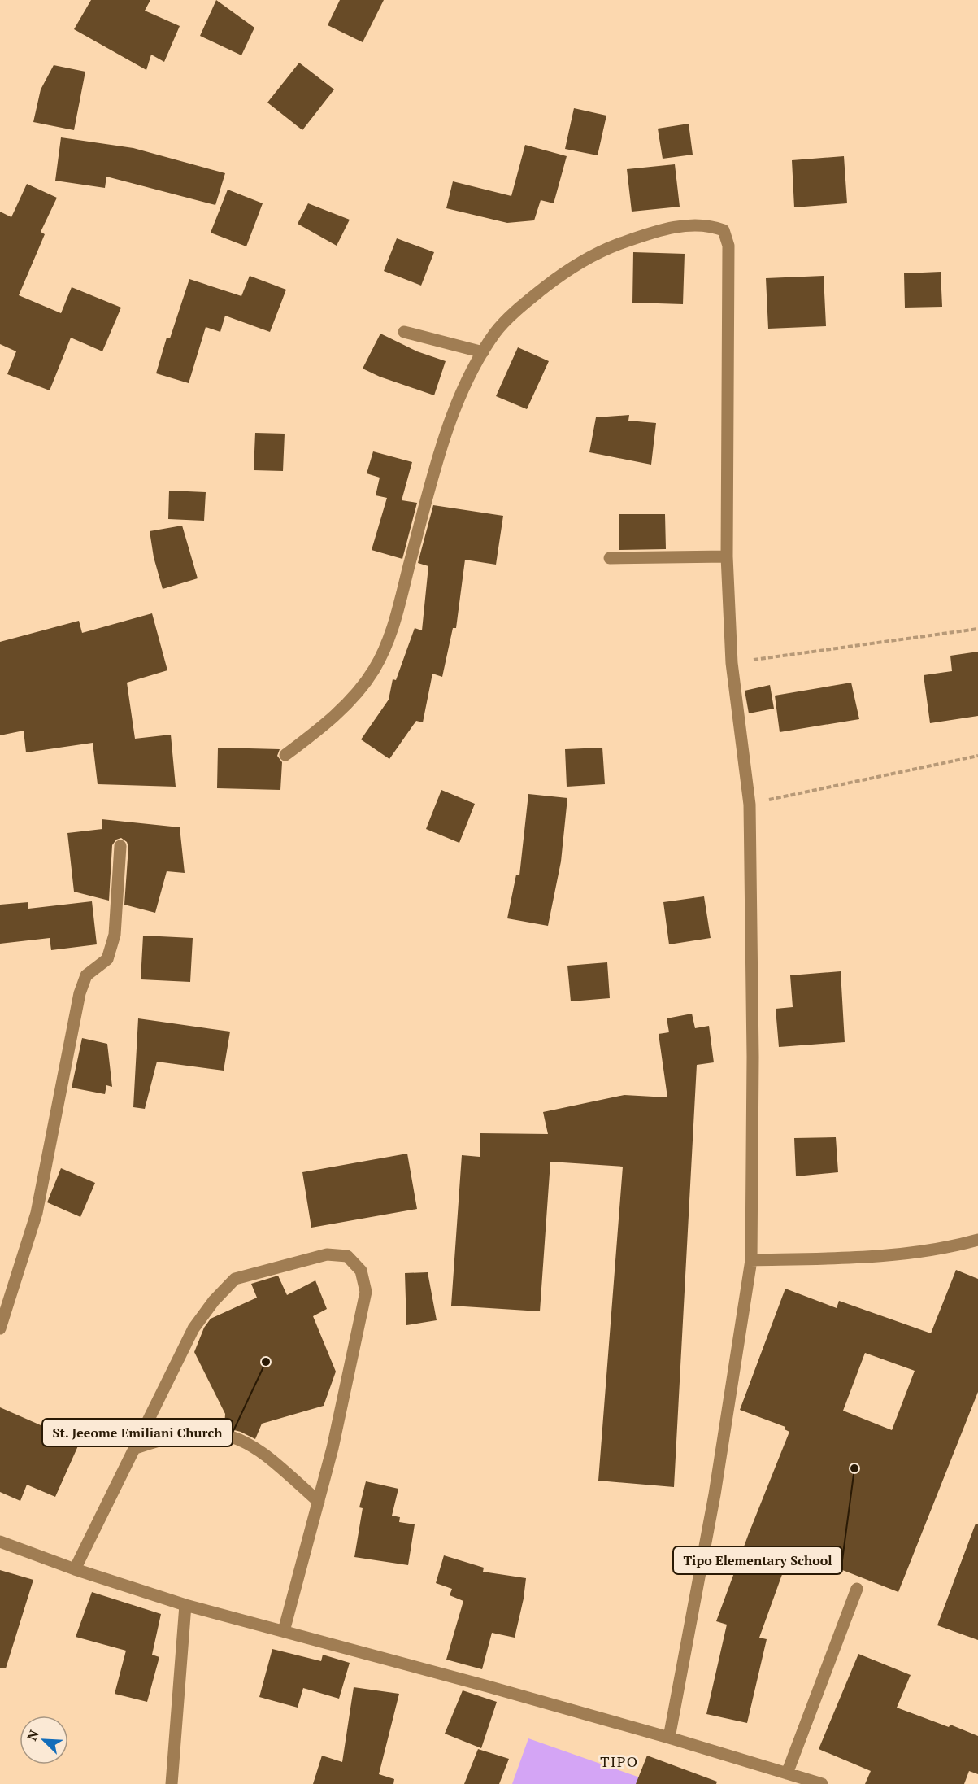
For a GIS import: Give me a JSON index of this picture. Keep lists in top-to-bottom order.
{
  "districts": ["TIPO"],
  "places": ["St. Jeeome Emiliani Church", "Tipo Elementary School"],
  "north": "top left"
}
